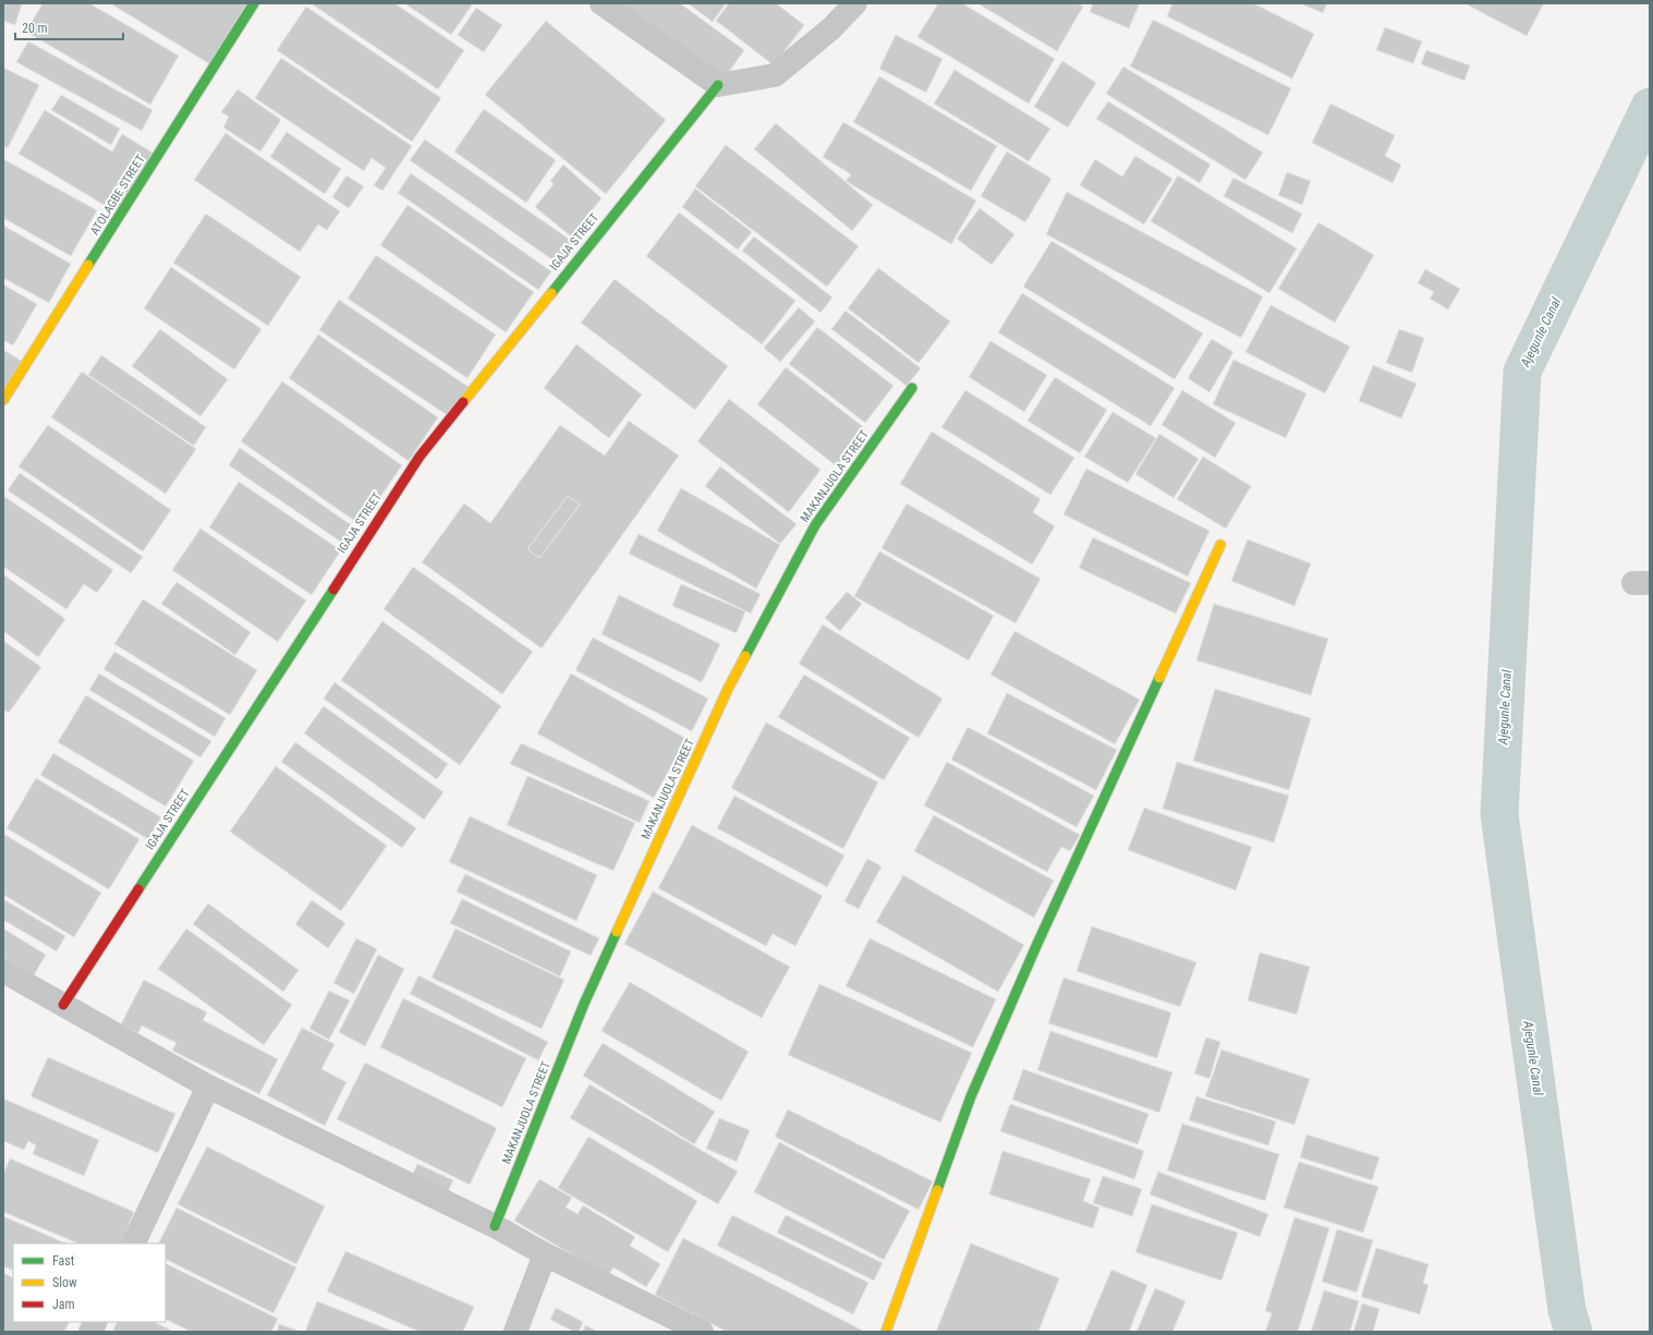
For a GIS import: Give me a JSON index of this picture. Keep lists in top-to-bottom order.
{
  "streets": {
    "street": ["ATOLAGBE STREET", "IGAJA STREET", "MAKANJUOLA STREET"]
  },
  "water": ["Ajegunle Canal"],
  "legend": ["Fast", "Slow", "Jam"],
  "scale_bar": "20 m"
}
